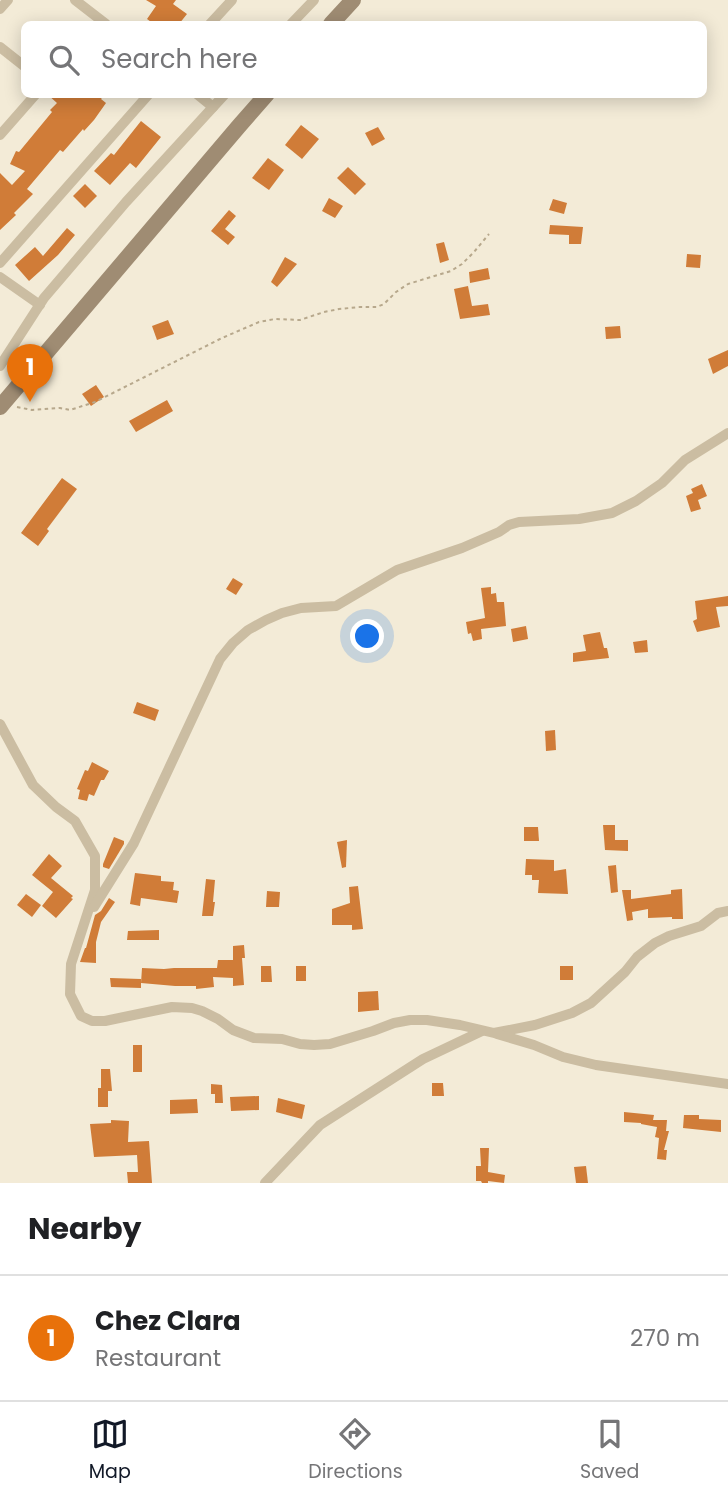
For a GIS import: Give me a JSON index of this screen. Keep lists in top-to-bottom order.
{
  "page": {
    "search": "Search here",
    "pins": "1",
    "heading": "Nearby",
    "list": [
      {
        "mark": "1",
        "name": "Chez Clara",
        "note": "Restaurant",
        "value": "270 m"
      }
    ],
    "nav": ["Map", "Directions", "Saved"]
  }
}
